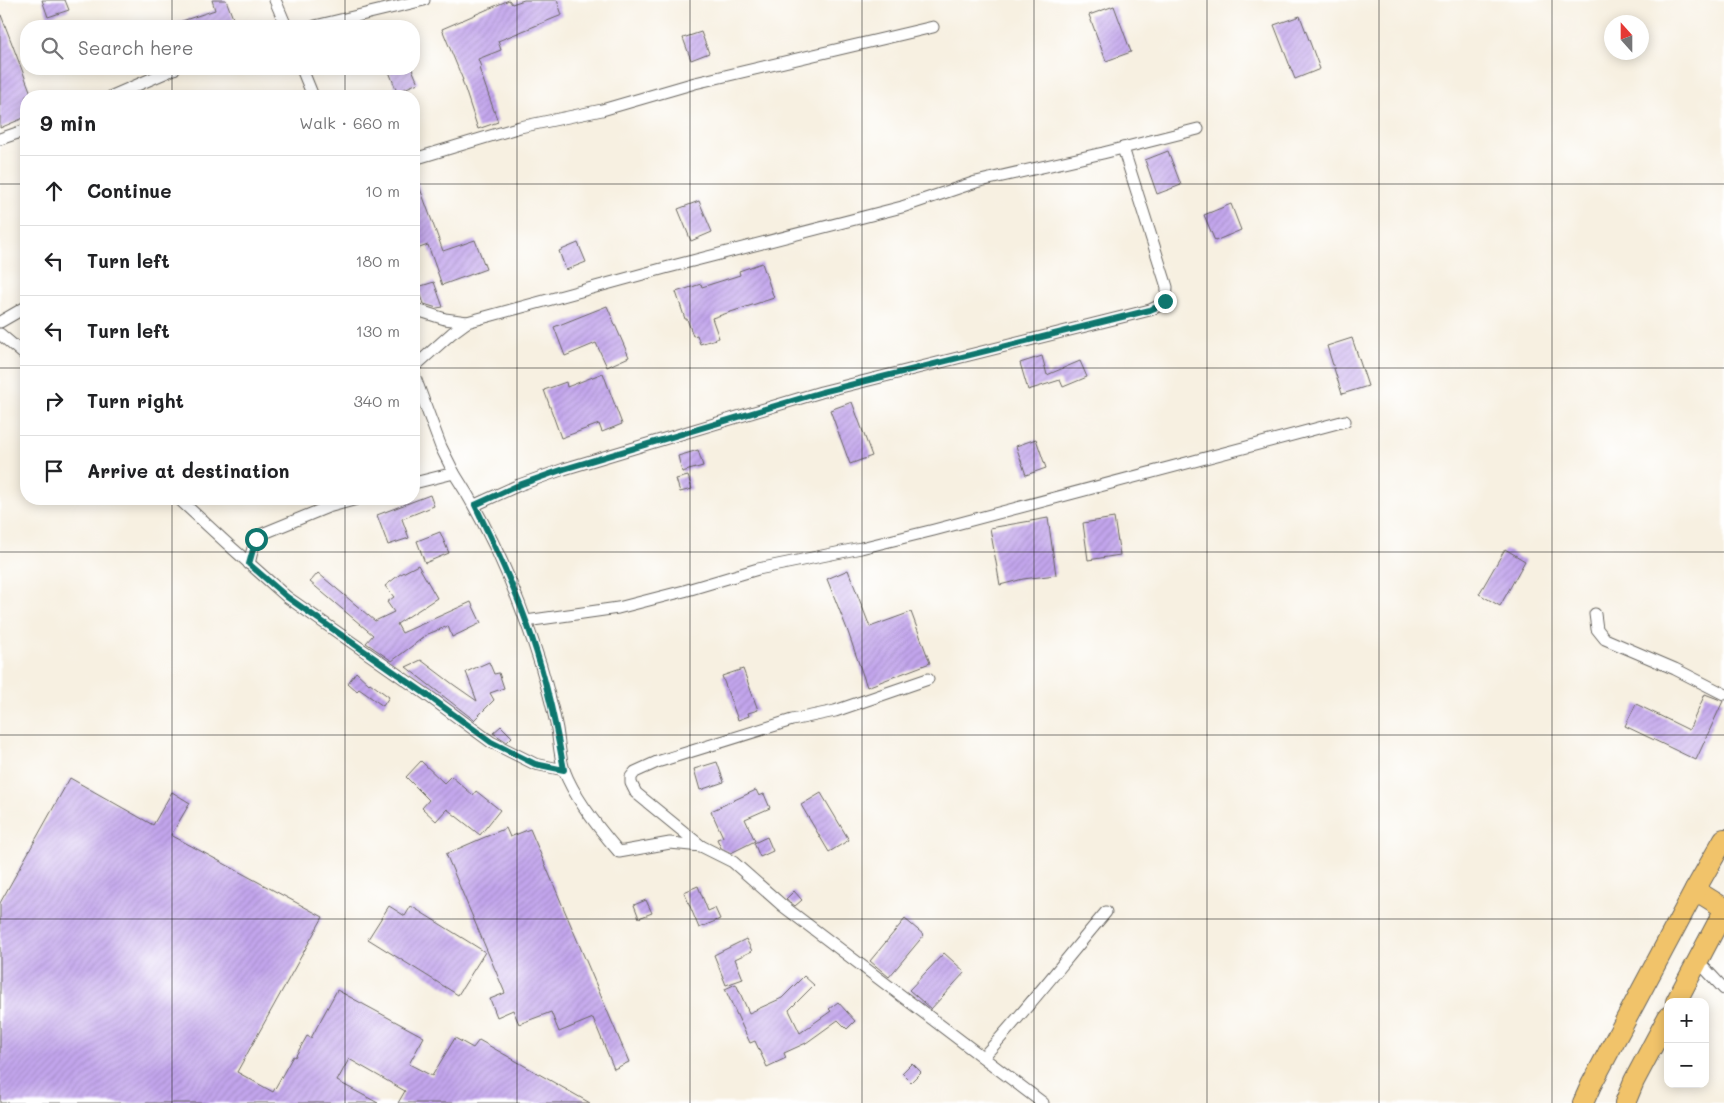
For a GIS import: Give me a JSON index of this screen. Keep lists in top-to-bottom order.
{
  "north": "top",
  "page": {
    "search": "Search here",
    "heading": ["9 min", "Walk · 660 m"],
    "list": [
      ["Continue", "10 m"],
      ["Turn left", "180 m"],
      ["Turn left", "130 m"],
      ["Turn right", "340 m"],
      "Arrive at destination"
    ],
    "map_buttons": ["+", "−"]
  }
}
